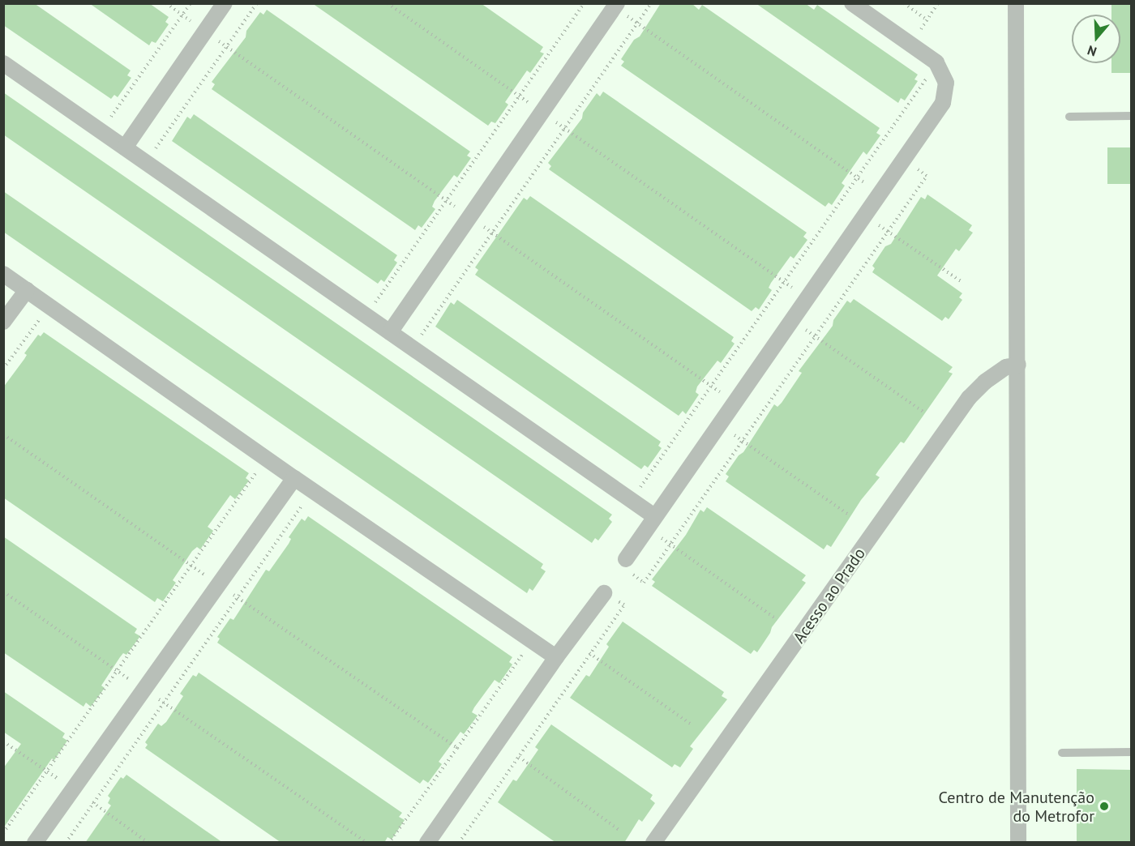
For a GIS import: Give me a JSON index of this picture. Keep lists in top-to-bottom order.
{
  "streets": {
    "street": ["Acesso ao Prado"]
  },
  "places": ["Centro de Manutenção do Metrofor"],
  "north": "bottom"
}
